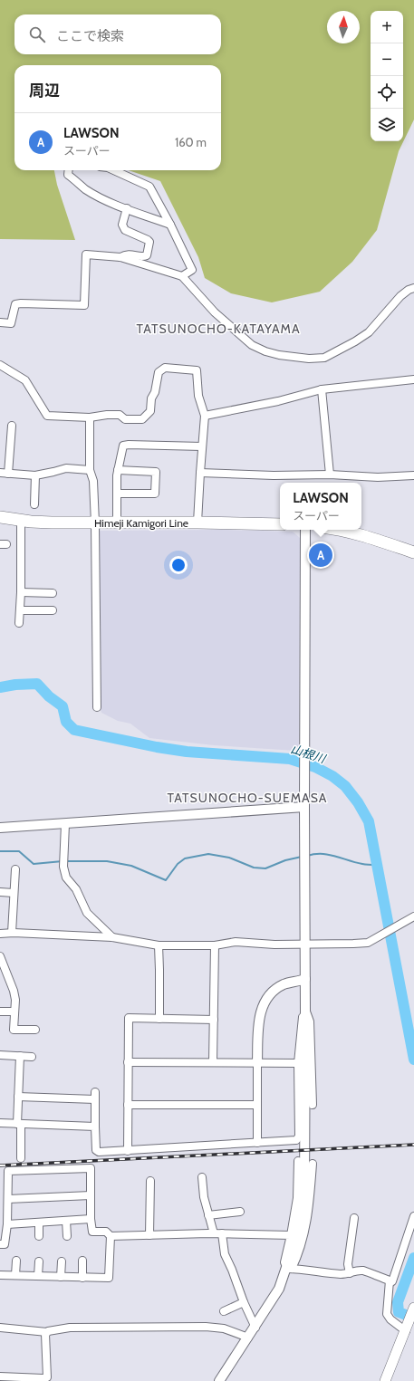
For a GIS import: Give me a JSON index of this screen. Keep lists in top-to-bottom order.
{
  "streets": {
    "main road": ["Himeji Kamigori Line"]
  },
  "districts": ["TATSUNOCHO-KATAYAMA", "TATSUNOCHO-SUEMASA"],
  "water": ["山根川"],
  "north": "top",
  "page": {
    "map_buttons": ["+", "−"],
    "search": "ここで検索",
    "heading": "周辺",
    "list": [
      {
        "mark": "A",
        "name": "LAWSON",
        "note": "スーパー",
        "value": "160 m"
      }
    ],
    "popup": ["LAWSON", "スーパー"],
    "pins": "A"
  }
}
